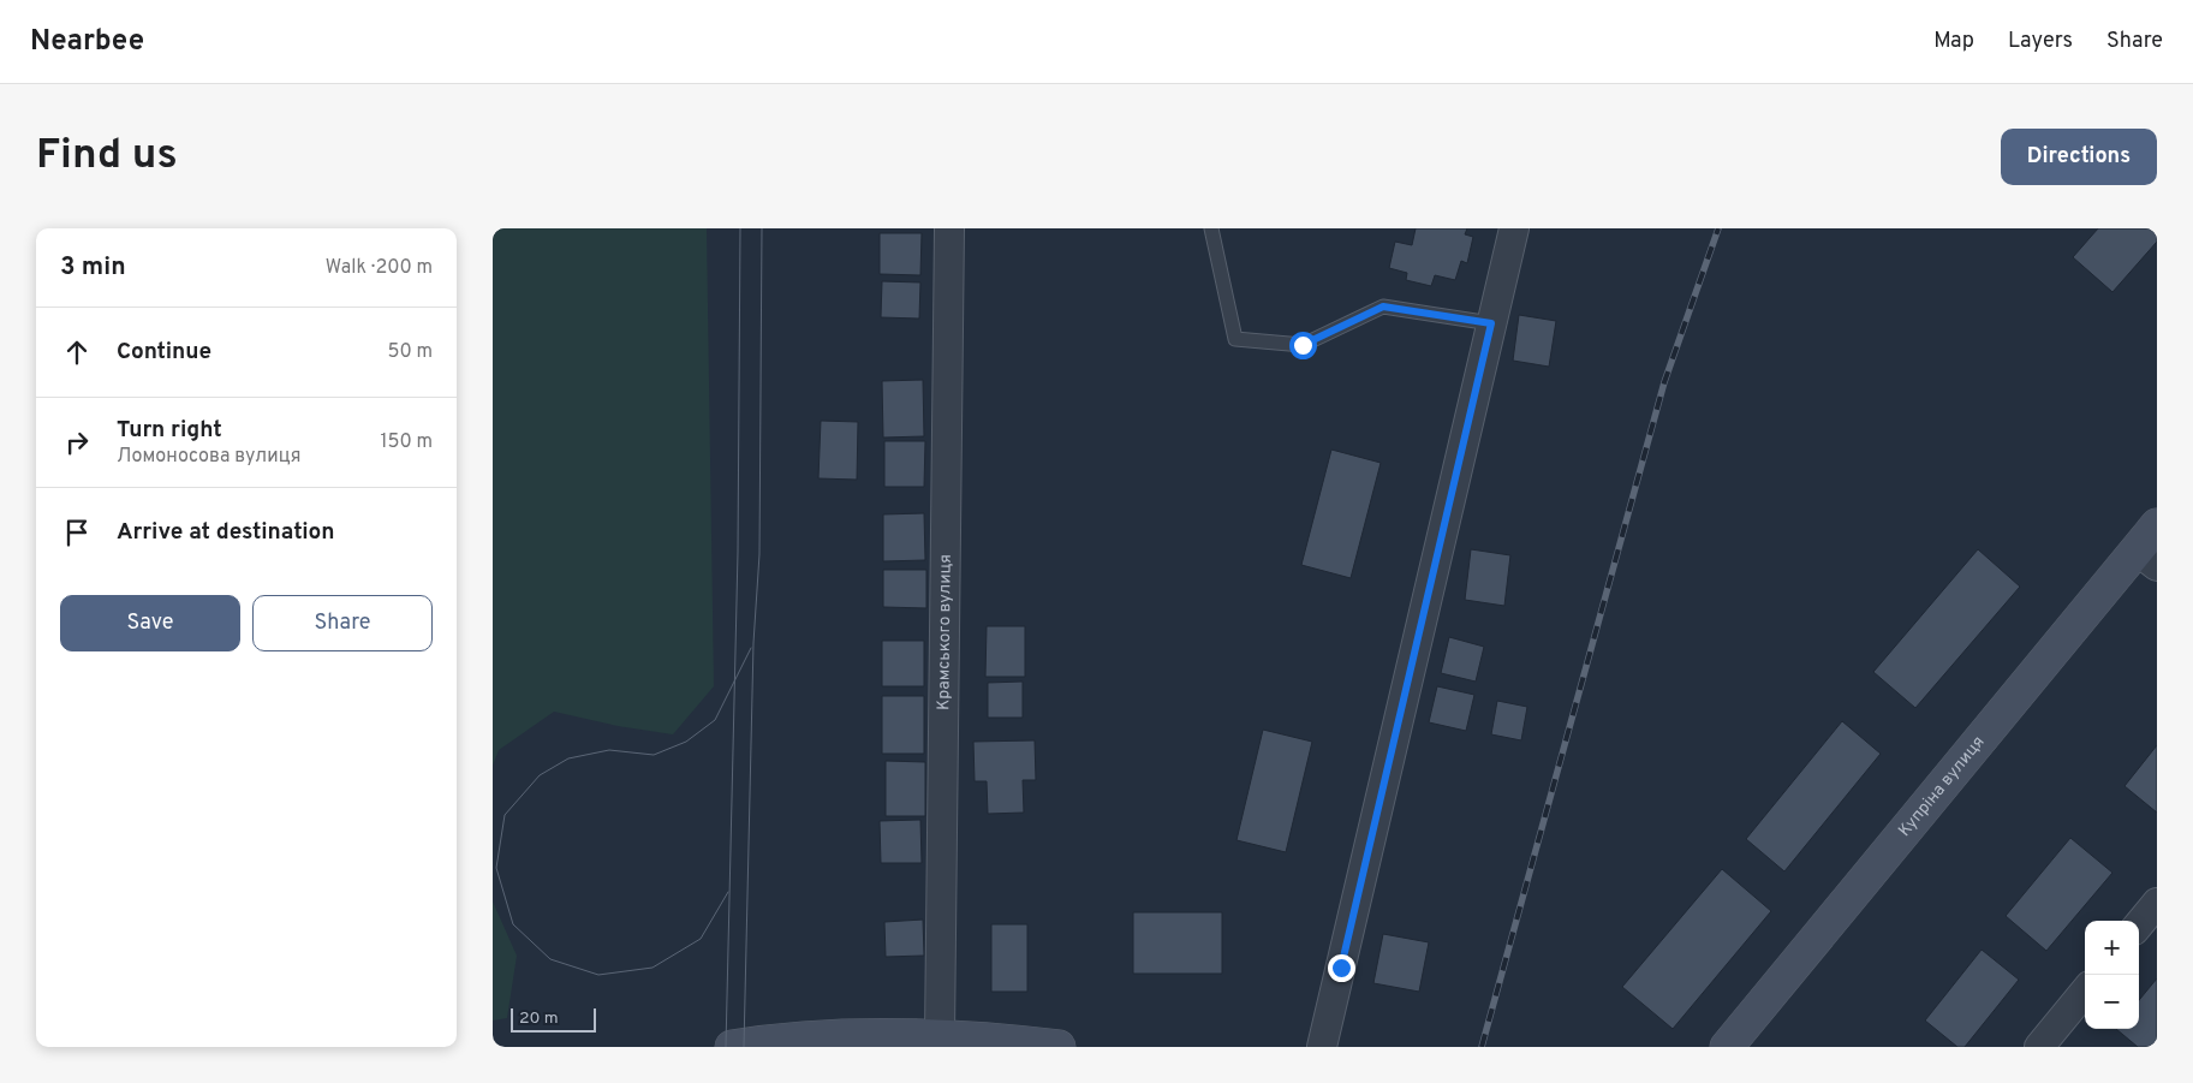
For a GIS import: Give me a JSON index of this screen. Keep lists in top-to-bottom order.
{
  "streets": {
    "main road": ["Купріна вулиця"],
    "street": ["Крамського вулиця"]
  },
  "scale_bar": "20 m",
  "page": {
    "header": "Nearbee",
    "nav": ["Map", "Layers", "Share"],
    "buttons": [
      "Directions",
      ["Save", "Share"]
    ],
    "title": "Find us",
    "heading": ["3 min", "Walk · 200 m"],
    "list": [
      ["Continue", "50 m"],
      ["Turn right", "Ломоносова вулиця", "150 m"],
      "Arrive at destination"
    ],
    "map_buttons": ["+", "−"],
    "scale": "20 m"
  }
}
